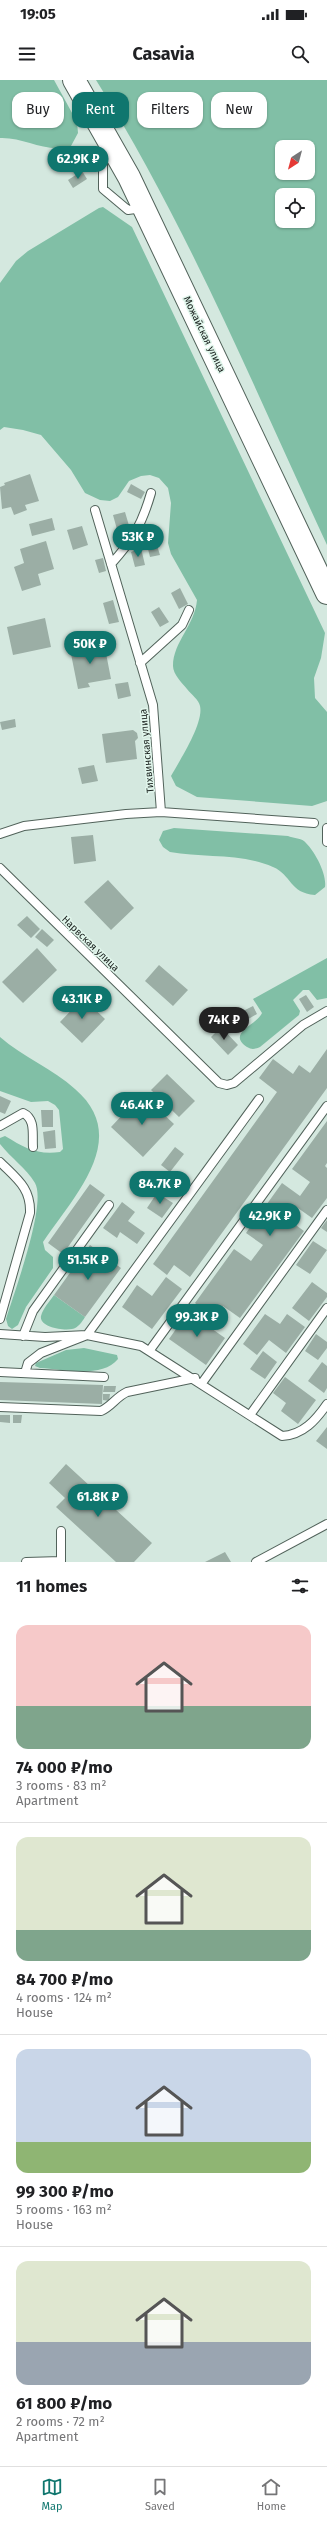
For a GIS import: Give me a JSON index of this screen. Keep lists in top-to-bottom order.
{
  "streets": {
    "main road": ["Можайская улица"],
    "lane": ["Тихвинская улица", "Нарвская улица"]
  },
  "north": "bottom left",
  "page": {
    "status": "19:05",
    "header": "Casavia",
    "chip": [
      "Buy",
      "Rent",
      "Filters",
      "New"
    ],
    "price": [
      "62.9K ₽",
      "53K ₽",
      "50K ₽",
      "43.1K ₽",
      "74K ₽",
      "46.4K ₽",
      "84.7K ₽",
      "42.9K ₽",
      "51.5K ₽",
      "99.3K ₽",
      "61.8K ₽"
    ],
    "heading": "11 homes",
    "list": [
      {
        "name": "74 000 ₽/mo",
        "note": "3 rooms · 83 m² · Apartment"
      },
      {
        "name": "84 700 ₽/mo",
        "note": "4 rooms · 124 m² · House"
      },
      {
        "name": "99 300 ₽/mo",
        "note": "5 rooms · 163 m² · House"
      },
      {
        "name": "61 800 ₽/mo",
        "note": "2 rooms · 72 m² · Apartment"
      }
    ],
    "tabs": ["Map", "Saved", "Home"]
  }
}
